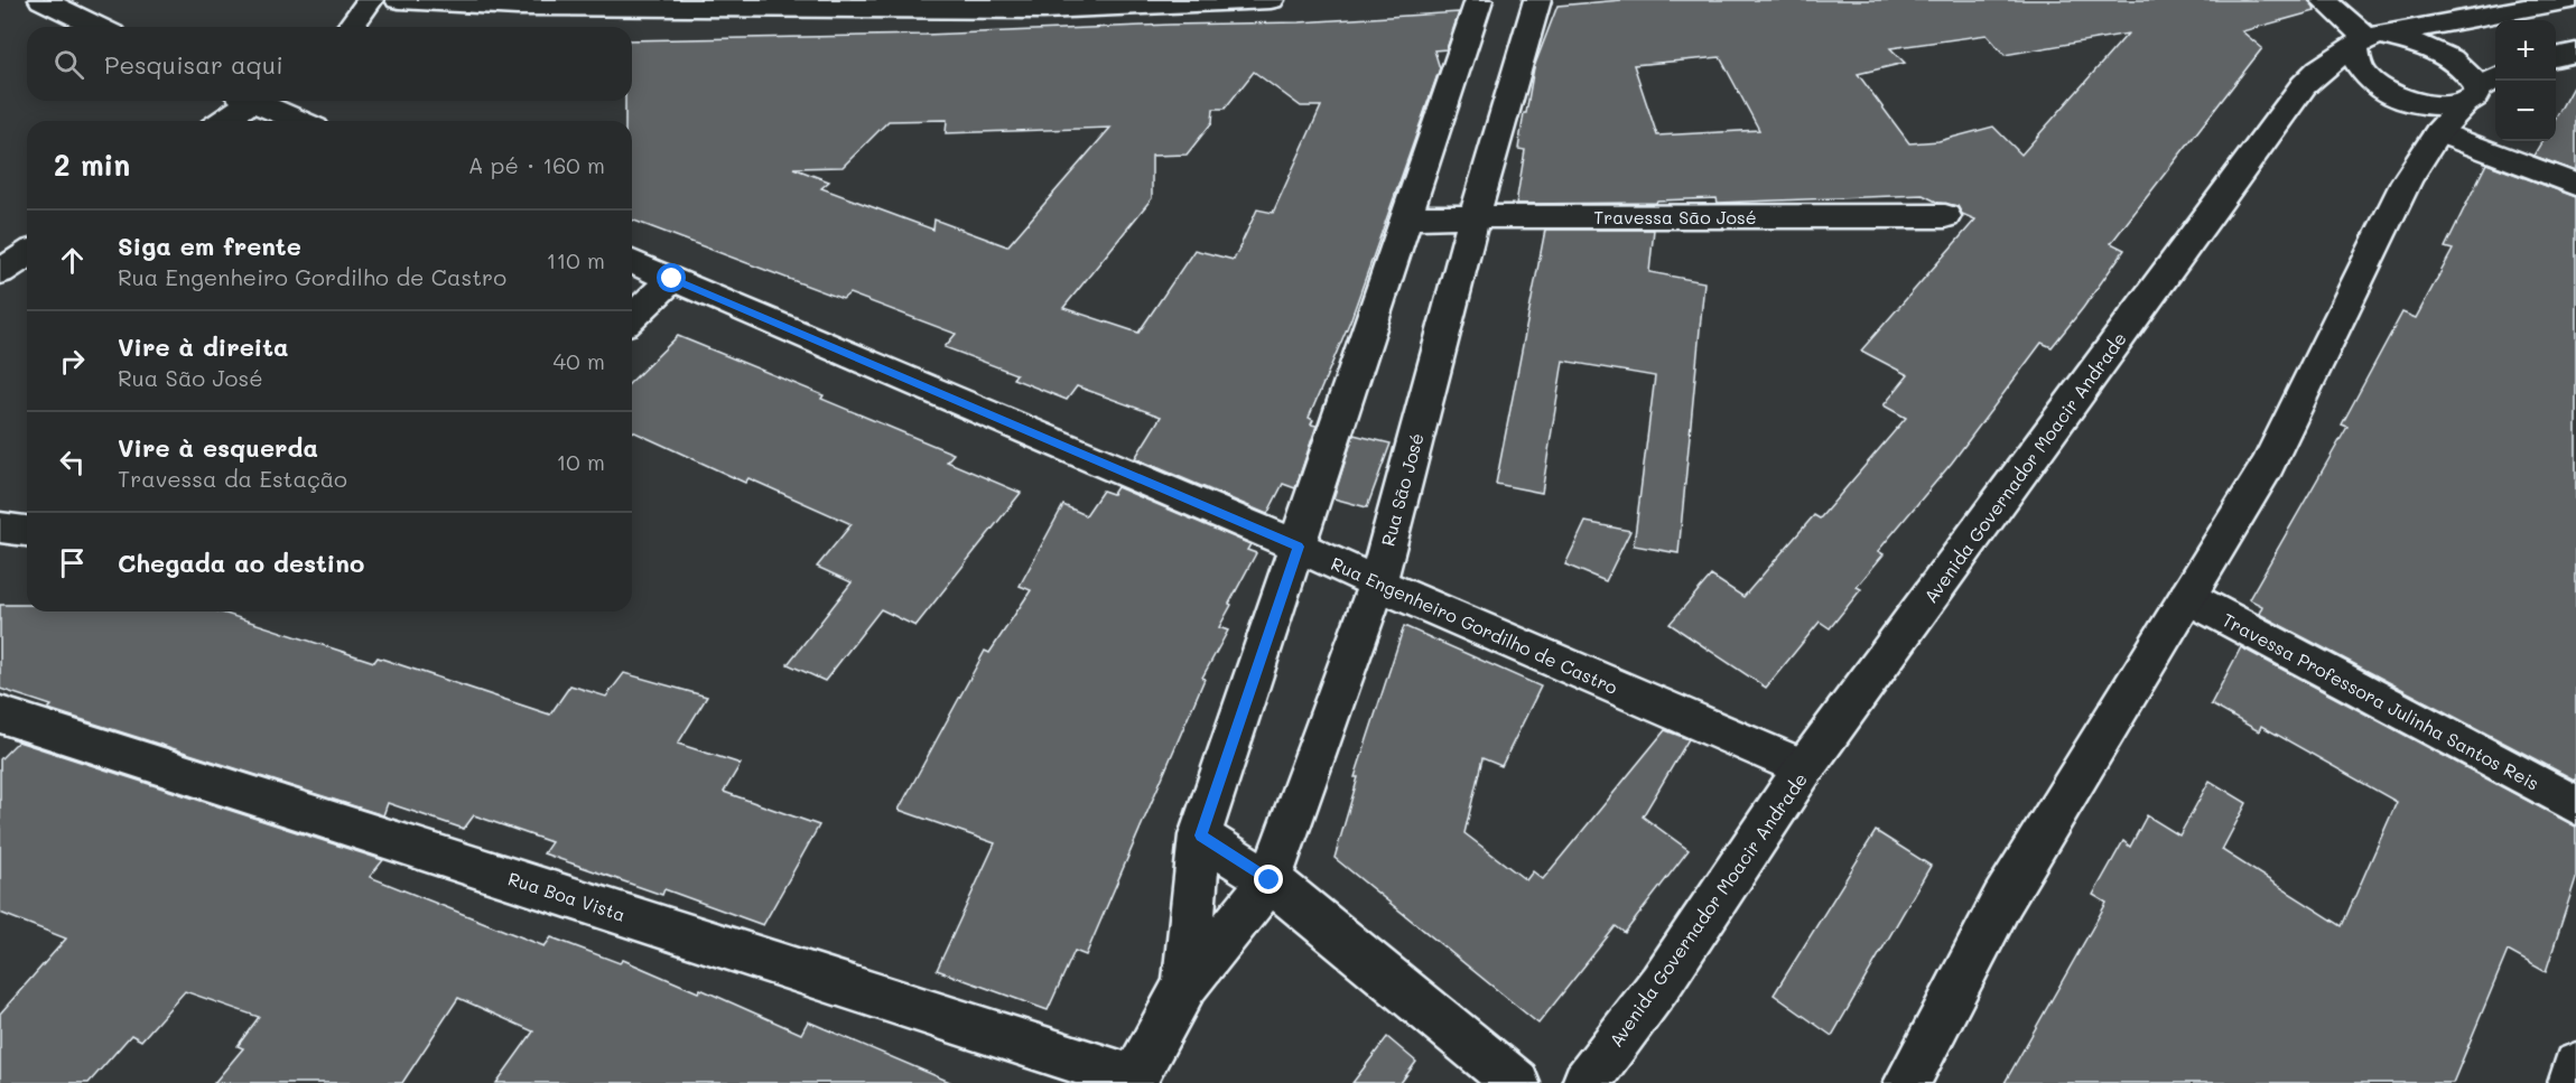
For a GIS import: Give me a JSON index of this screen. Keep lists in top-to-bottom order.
{
  "streets": {
    "street": [
      "Travessa São José",
      "Avenida Governador Moacir Andrade",
      "Rua São José",
      "Rua Engenheiro Gordilho de Castro",
      "Travessa Professora Julinha Santos Reis",
      "Rua Boa Vista"
    ]
  },
  "crossings": [
    ["Travessa São José", "Rua São José"],
    ["Avenida Governador Moacir Andrade", "Rua Engenheiro Gordilho de Castro"],
    ["Rua São José", "Rua Engenheiro Gordilho de Castro"],
    ["Rua São José", "Rua Boa Vista"]
  ],
  "page": {
    "map_buttons": ["+", "−"],
    "search": "Pesquisar aqui",
    "heading": ["2 min", "A pé · 160 m"],
    "list": [
      ["Siga em frente", "Rua Engenheiro Gordilho de Castro", "110 m"],
      ["Vire à direita", "Rua São José", "40 m"],
      ["Vire à esquerda", "Travessa da Estação", "10 m"],
      "Chegada ao destino"
    ]
  }
}
